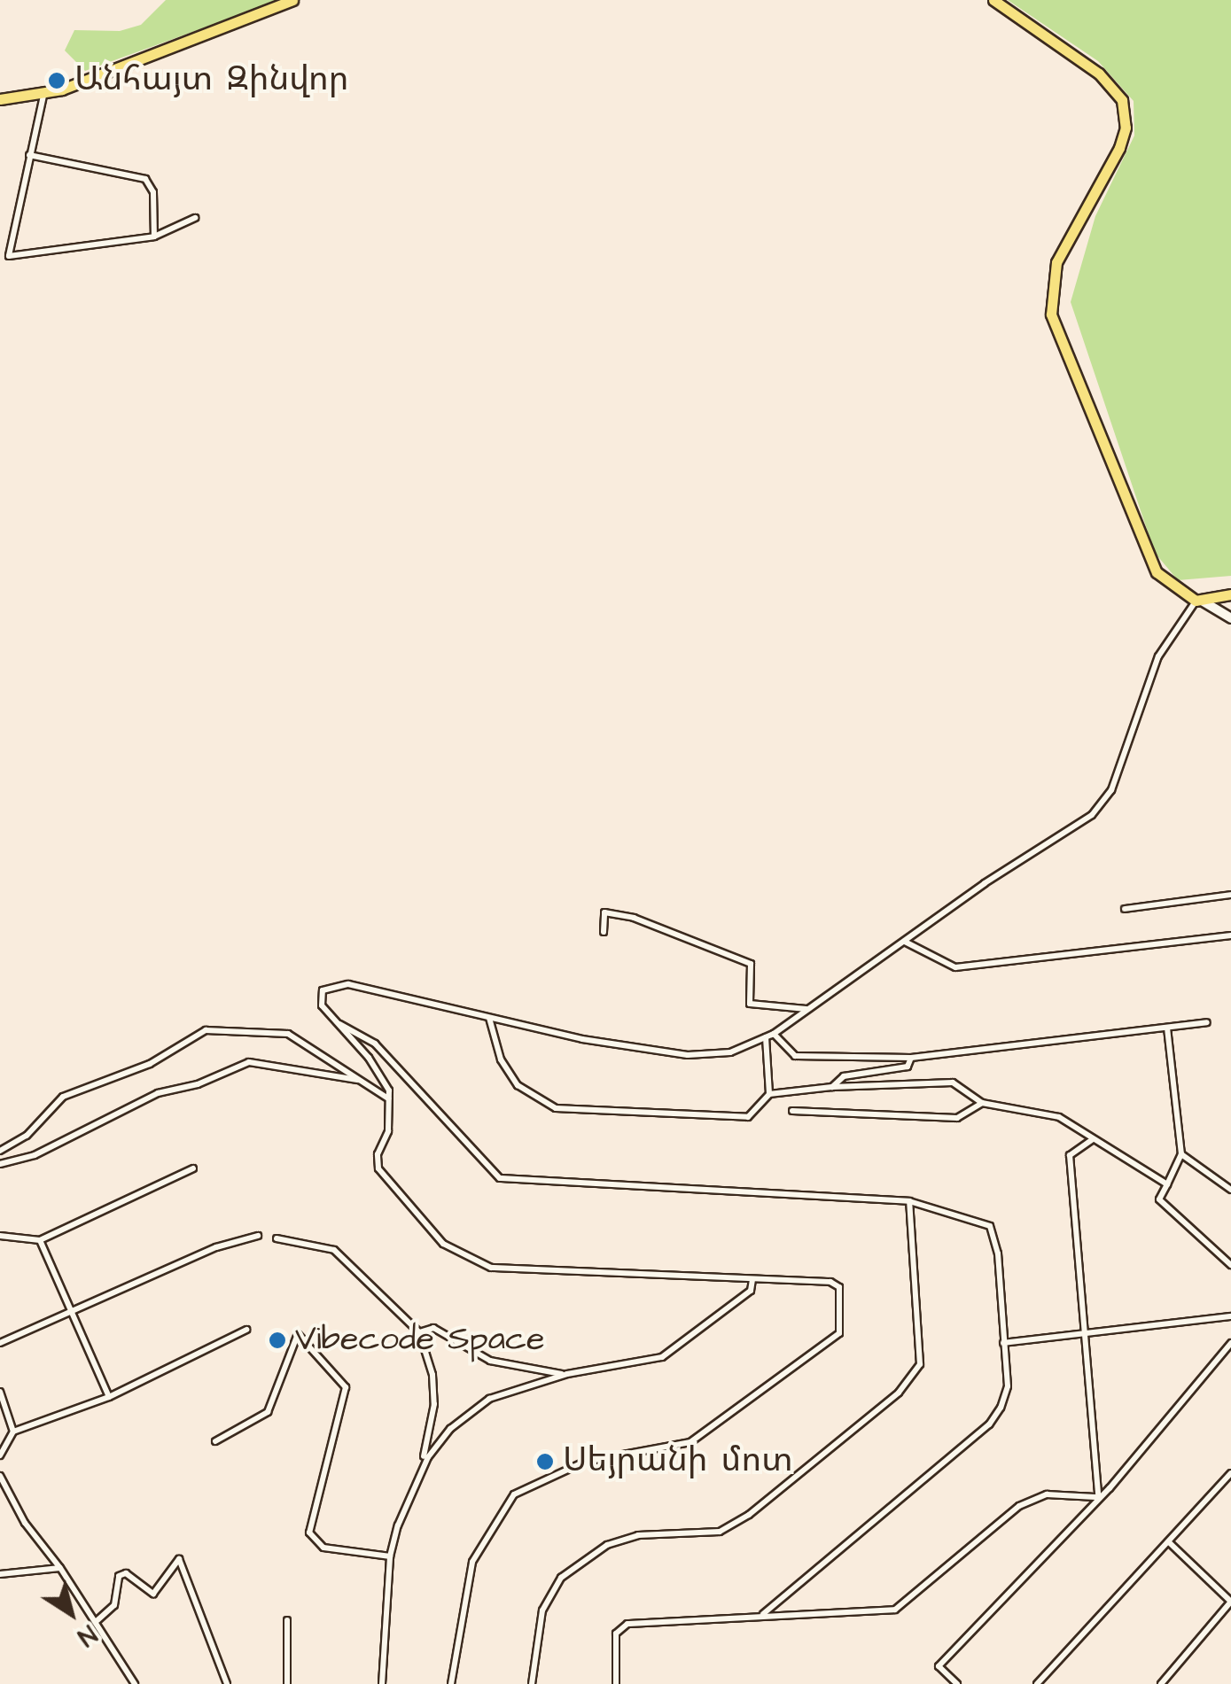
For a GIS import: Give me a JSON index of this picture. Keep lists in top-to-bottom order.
{
  "places": ["Անհայտ Զինվոր", "Vibecode Space", "Սեյրանի մոտ"],
  "north": "bottom right"
}
